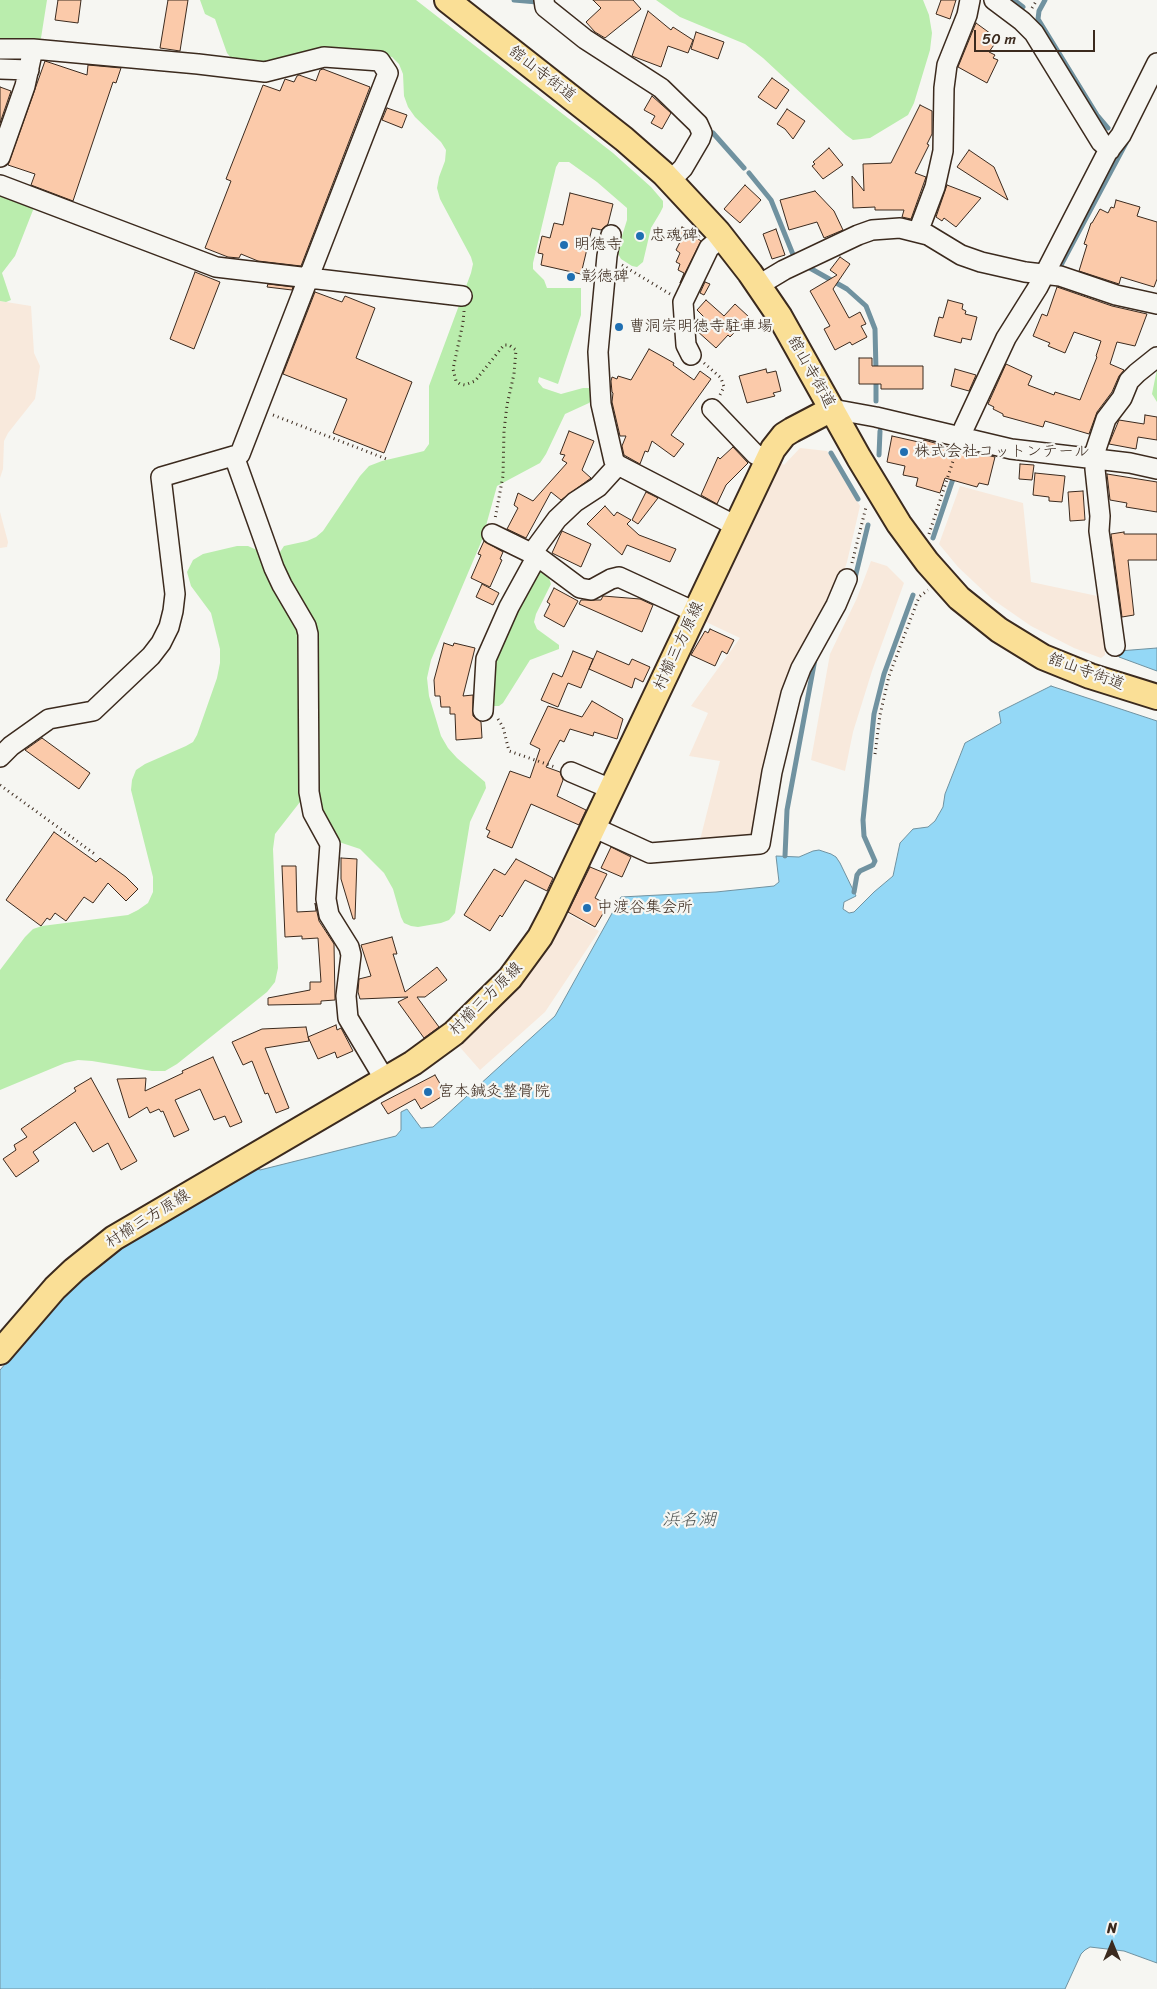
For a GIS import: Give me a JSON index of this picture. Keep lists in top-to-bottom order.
{
  "streets": {
    "main road": ["舘山寺街道", "村櫛三方原線"]
  },
  "crossings": [
    ["舘山寺街道", "村櫛三方原線"]
  ],
  "water": ["浜名湖"],
  "places": [
    "忠魂碑",
    "明徳寺",
    "彰徳碑",
    "曹洞宗明徳寺駐車場",
    "株式会社コットンテール",
    "中渡谷集会所",
    "宮本鍼灸整骨院"
  ],
  "scale_bar": "50 m",
  "north": "top"
}
